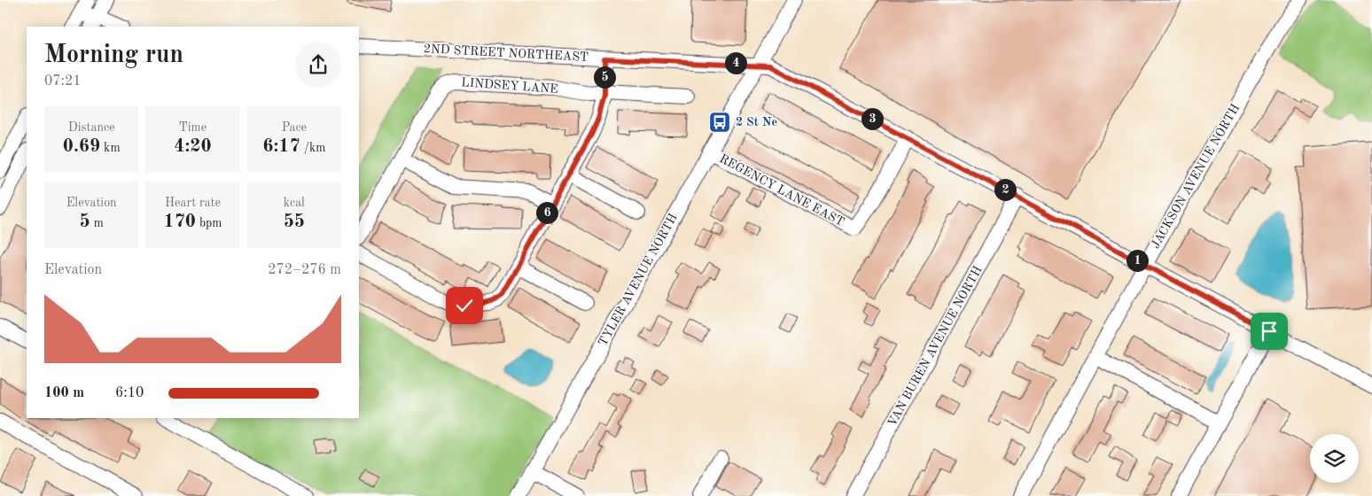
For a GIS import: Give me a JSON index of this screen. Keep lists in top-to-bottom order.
{
  "streets": {
    "street": [
      "2ND STREET NORTHEAST",
      "LINDSEY LANE",
      "JACKSON AVENUE NORTH",
      "REGENCY LANE EAST",
      "TYLER AVENUE NORTH",
      "VAN BUREN AVENUE NORTH"
    ]
  },
  "crossings": [
    ["2ND STREET NORTHEAST", "JACKSON AVENUE NORTH"],
    ["2ND STREET NORTHEAST", "REGENCY LANE EAST"],
    ["2ND STREET NORTHEAST", "TYLER AVENUE NORTH"],
    ["2ND STREET NORTHEAST", "VAN BUREN AVENUE NORTH"],
    ["REGENCY LANE EAST", "TYLER AVENUE NORTH"]
  ],
  "places": {
    "bus stop": ["2 St Ne"]
  },
  "page": {
    "heading": ["Morning run", "07:21"],
    "pins": [
      "4",
      "5",
      "3",
      "2",
      "6",
      "1"
    ],
    "stats": [
      ["Distance", "0.69 km"],
      ["Time", "4:20"],
      ["Pace", "6:17 /km"],
      ["Elevation", "5 m"],
      ["Heart rate", "170 bpm"],
      ["kcal", "55"]
    ],
    "chart": ["Elevation", "272–276 m"],
    "list": [
      {
        "name": "100 m",
        "note": "6:10"
      }
    ]
  }
}
